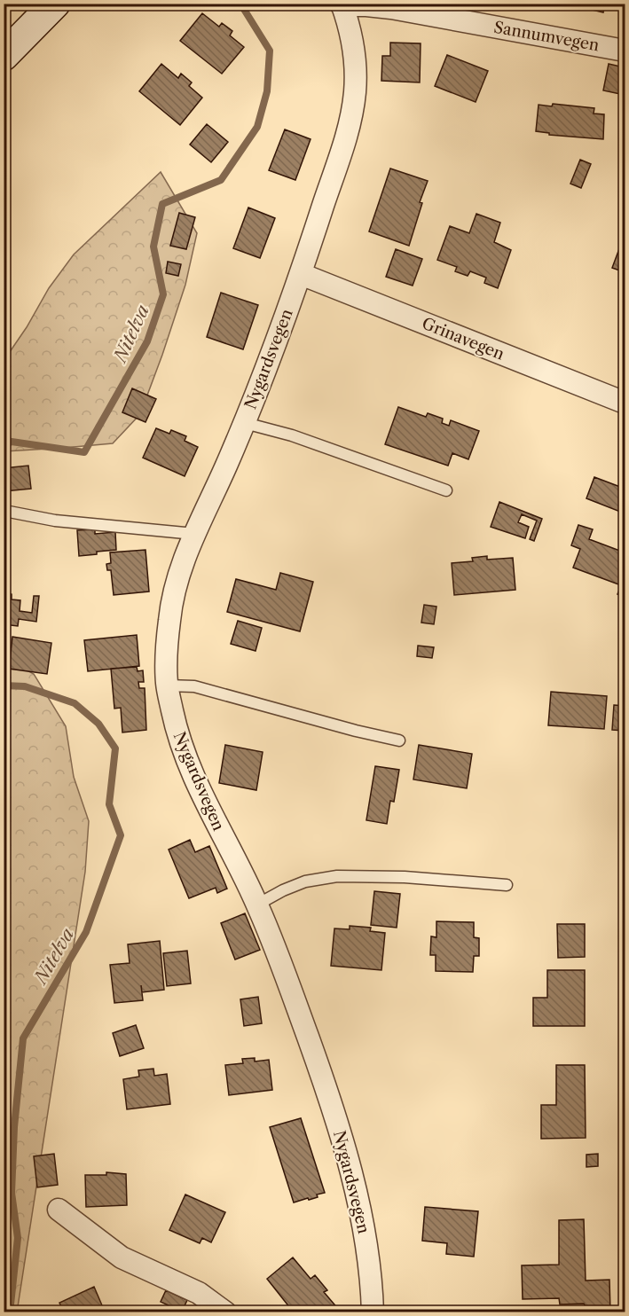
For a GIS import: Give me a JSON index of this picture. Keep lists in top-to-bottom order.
{
  "streets": {
    "street": ["Sannumvegen", "Grinavegen", "Nygardsvegen"]
  },
  "crossings": [
    ["Sannumvegen", "Nygardsvegen"],
    ["Grinavegen", "Nygardsvegen"]
  ],
  "water": ["Nitelva"]
}
